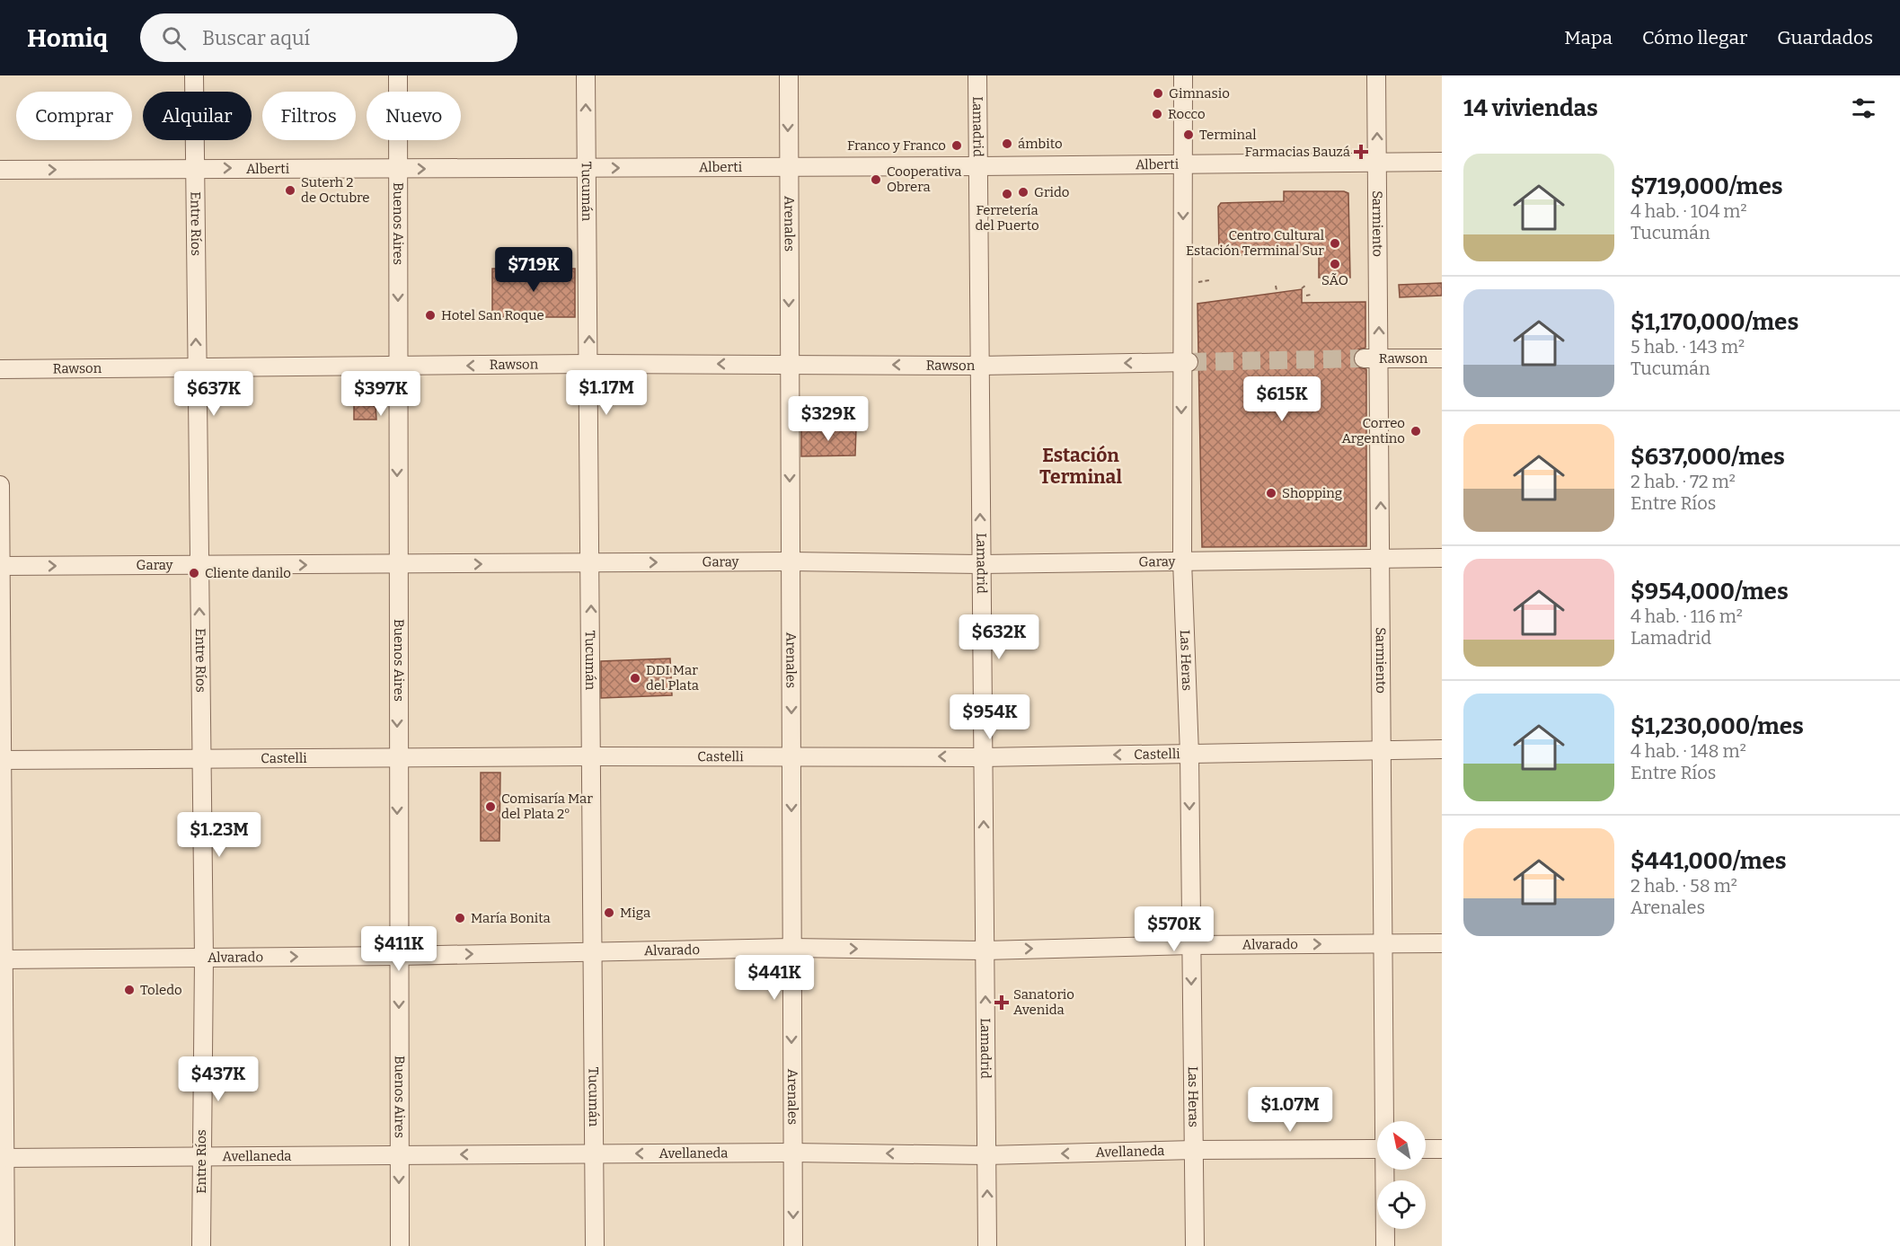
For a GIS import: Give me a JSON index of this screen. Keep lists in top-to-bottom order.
{
  "streets": {
    "street": [
      "Lamadrid",
      "Alberti",
      "Tucumán",
      "Entre Ríos",
      "Buenos Aires",
      "Arenales",
      "Sarmiento",
      "Rawson",
      "Garay",
      "Las Heras",
      "Castelli",
      "Alvarado",
      "Avellaneda"
    ]
  },
  "crossings": [
    ["Lamadrid", "Alberti"],
    ["Lamadrid", "Rawson"],
    ["Lamadrid", "Garay"],
    ["Lamadrid", "Castelli"],
    ["Lamadrid", "Alvarado"],
    ["Lamadrid", "Avellaneda"],
    ["Alberti", "Tucumán"],
    ["Alberti", "Entre Ríos"],
    ["Alberti", "Buenos Aires"],
    ["Alberti", "Arenales"],
    ["Alberti", "Sarmiento"],
    ["Alberti", "Las Heras"],
    ["Tucumán", "Rawson"],
    ["Tucumán", "Garay"],
    ["Tucumán", "Castelli"],
    ["Tucumán", "Alvarado"],
    ["Tucumán", "Avellaneda"],
    ["Entre Ríos", "Rawson"],
    ["Entre Ríos", "Garay"],
    ["Entre Ríos", "Castelli"],
    ["Entre Ríos", "Alvarado"],
    ["Entre Ríos", "Avellaneda"],
    ["Buenos Aires", "Rawson"],
    ["Buenos Aires", "Garay"],
    ["Buenos Aires", "Castelli"],
    ["Buenos Aires", "Alvarado"],
    ["Buenos Aires", "Avellaneda"],
    ["Arenales", "Rawson"],
    ["Arenales", "Garay"],
    ["Arenales", "Castelli"],
    ["Arenales", "Alvarado"],
    ["Arenales", "Avellaneda"],
    ["Sarmiento", "Rawson"],
    ["Sarmiento", "Garay"],
    ["Sarmiento", "Castelli"],
    ["Sarmiento", "Alvarado"],
    ["Rawson", "Las Heras"],
    ["Garay", "Las Heras"],
    ["Las Heras", "Castelli"],
    ["Las Heras", "Alvarado"],
    ["Las Heras", "Avellaneda"]
  ],
  "one_way": [
    "Lamadrid",
    "Alberti",
    "Tucumán",
    "Buenos Aires",
    "Arenales",
    "Sarmiento",
    "Rawson",
    "Garay",
    "Las Heras",
    "Alvarado",
    "Avellaneda"
  ],
  "districts": ["Estación Terminal"],
  "places": {
    "other": [
      "Gimnasio",
      "Rocco",
      "Terminal",
      "ámbito",
      "Franco y Franco",
      "Cooperativa Obrera",
      "Suterh 2 de Octubre",
      "Grido",
      "Ferretería del Puerto",
      "Centro Cultural Estación Terminal Sur",
      "SÃO",
      "Hotel San Roque",
      "Correo Argentino",
      "Shopping",
      "Cliente danilo",
      "DDI Mar del Plata",
      "Comisaría Mar del Plata 2°",
      "Miga",
      "María Bonita",
      "Toledo"
    ],
    "health": ["Farmacias Bauzá", "Sanatorio Avenida"]
  },
  "north": "top left",
  "page": {
    "header": "Homiq",
    "search": "Buscar aquí",
    "nav": ["Mapa", "Cómo llegar", "Guardados"],
    "heading": "14 viviendas",
    "chip": [
      "Comprar",
      "Alquilar",
      "Filtros",
      "Nuevo"
    ],
    "list": [
      {
        "name": "$719,000/mes",
        "note": "4 hab. · 104 m² · Tucumán"
      },
      {
        "name": "$1,170,000/mes",
        "note": "5 hab. · 143 m² · Tucumán"
      },
      {
        "name": "$637,000/mes",
        "note": "2 hab. · 72 m² · Entre Ríos"
      },
      {
        "name": "$954,000/mes",
        "note": "4 hab. · 116 m² · Lamadrid"
      },
      {
        "name": "$1,230,000/mes",
        "note": "4 hab. · 148 m² · Entre Ríos"
      },
      {
        "name": "$441,000/mes",
        "note": "2 hab. · 58 m² · Arenales"
      }
    ],
    "price": [
      "$719K",
      "$1.17M",
      "$637K",
      "$397K",
      "$615K",
      "$329K",
      "$632K",
      "$954K",
      "$1.23M",
      "$570K",
      "$411K",
      "$441K",
      "$437K",
      "$1.07M"
    ]
  }
}
